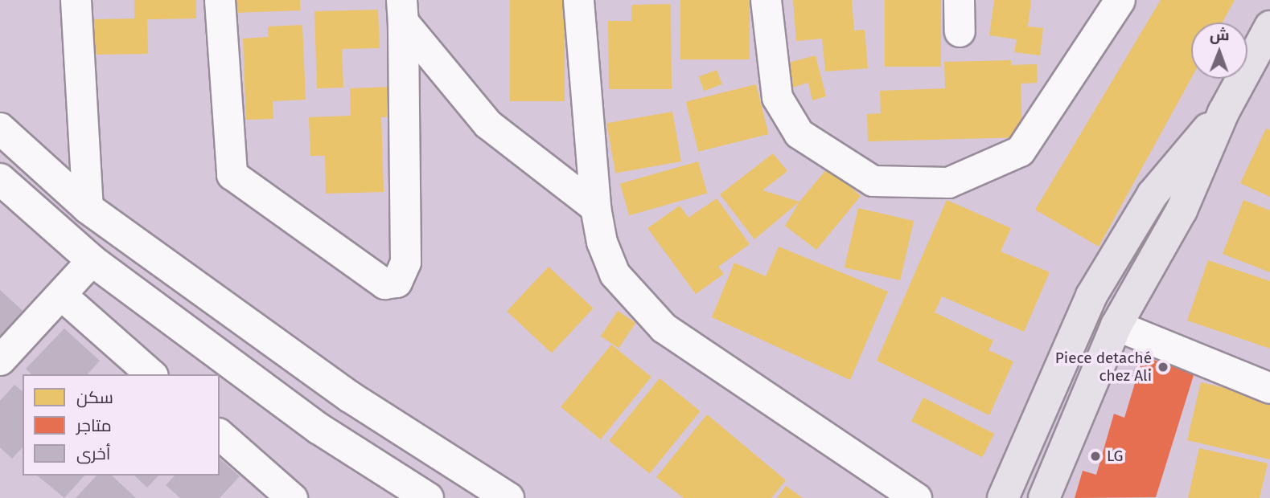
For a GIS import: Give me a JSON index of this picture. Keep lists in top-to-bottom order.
{
  "places": ["Piece detaché chez Ali", "LG"],
  "legend": ["سكن", "متاجر", "أخرى"],
  "north": "top"
}
